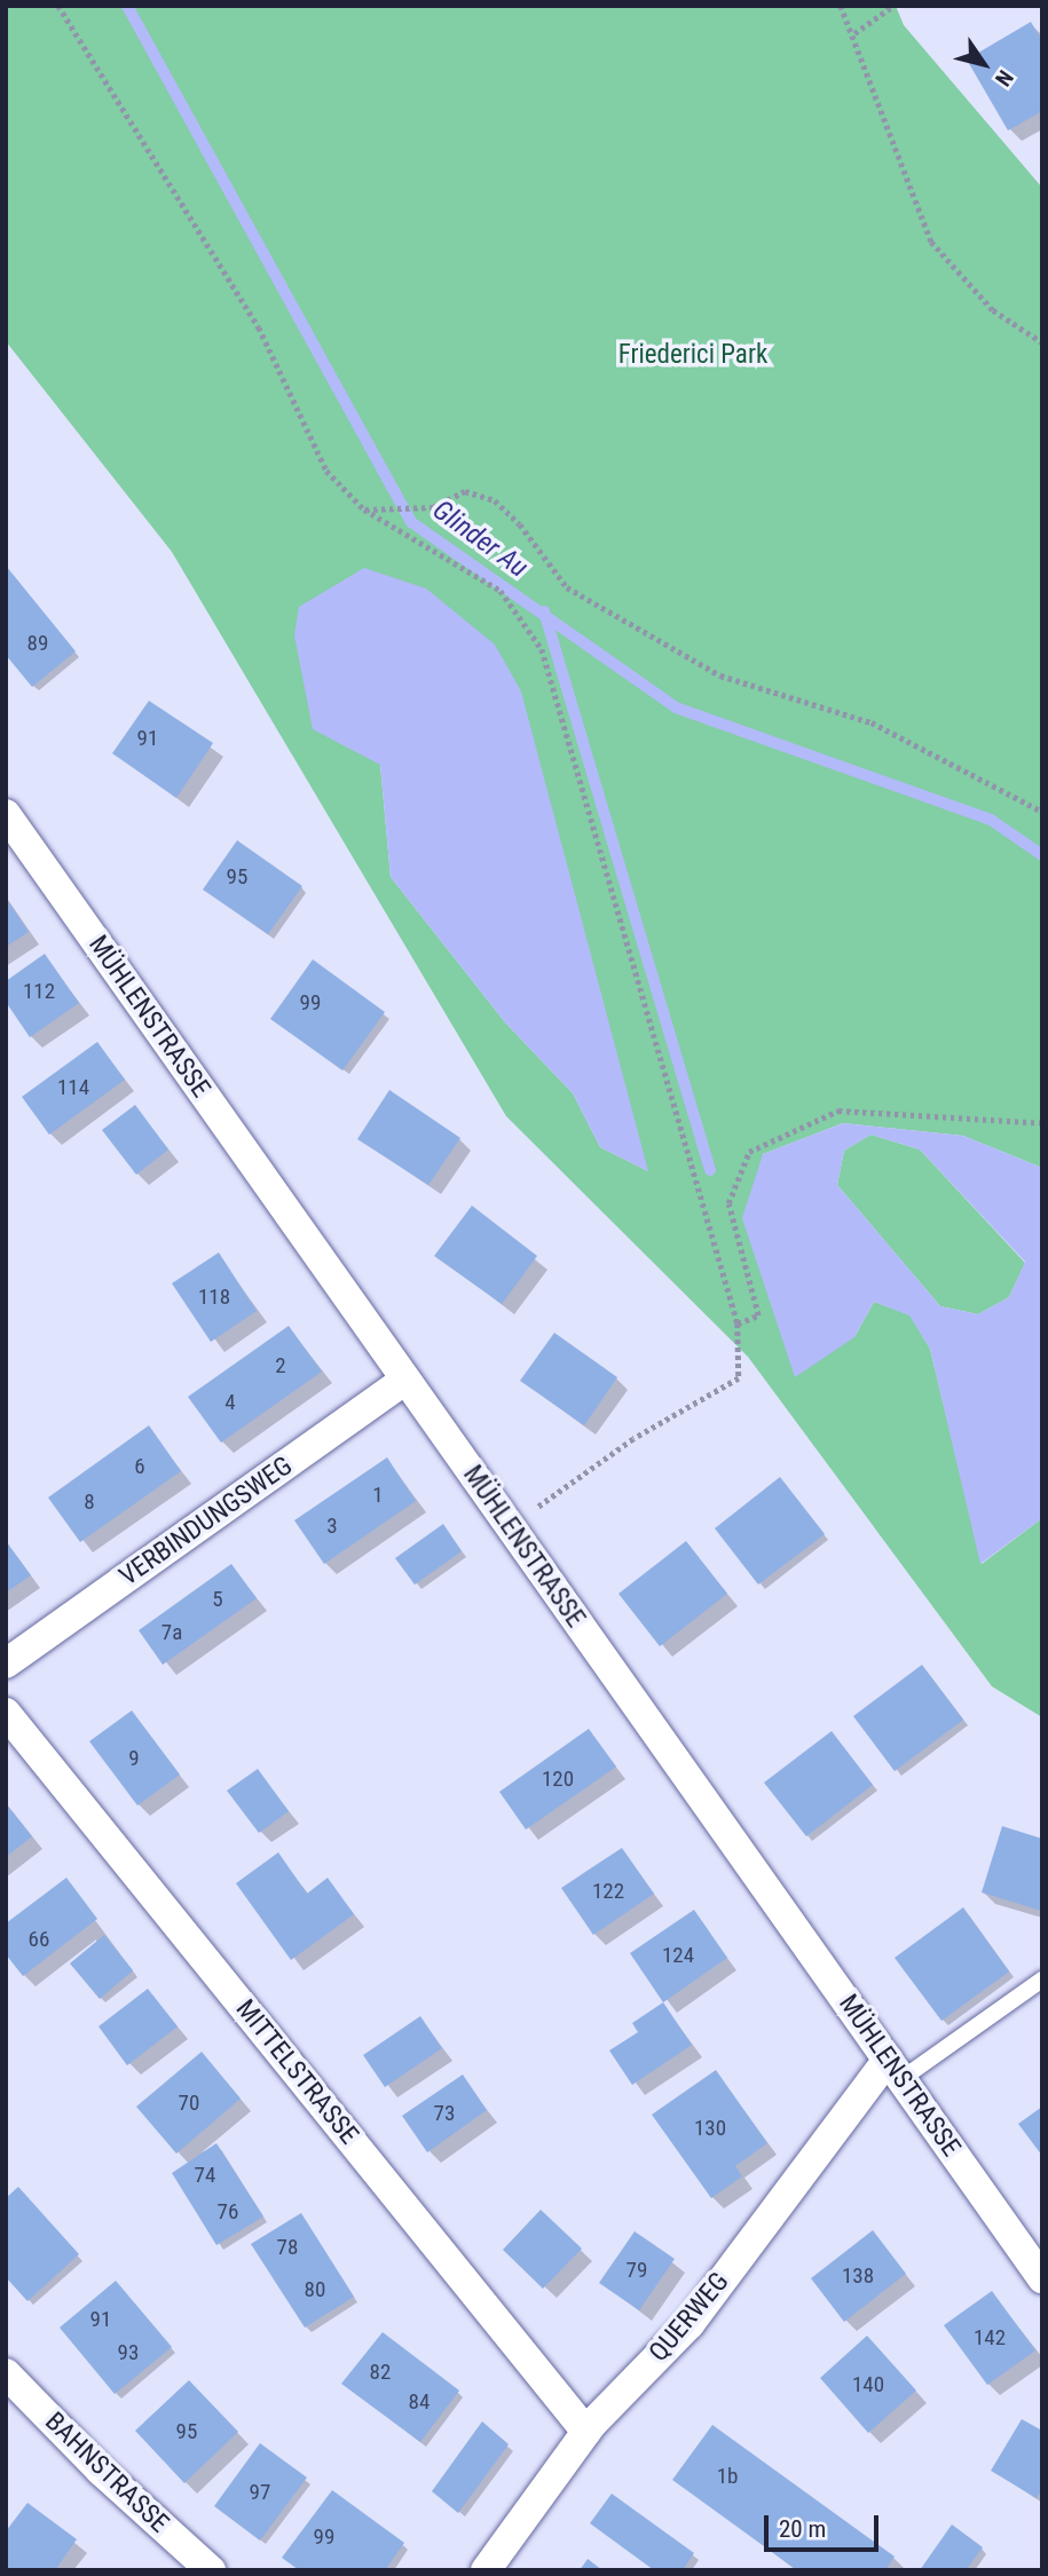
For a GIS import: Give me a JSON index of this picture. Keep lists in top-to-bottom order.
{
  "streets": {
    "street": [
      "MÜHLENSTRASSE",
      "VERBINDUNGSWEG",
      "MITTELSTRASSE",
      "QUERWEG",
      "BAHNSTRASSE"
    ]
  },
  "crossings": [
    ["MÜHLENSTRASSE", "VERBINDUNGSWEG"],
    ["MÜHLENSTRASSE", "QUERWEG"],
    ["MITTELSTRASSE", "QUERWEG"]
  ],
  "water": ["Glinder Au"],
  "parks": ["Friederici Park"],
  "house_numbers": [
    "89",
    "91",
    "95",
    "112",
    "99",
    "114",
    "118",
    "2",
    "4",
    "6",
    "1",
    "8",
    "3",
    "5",
    "7a",
    "9",
    "120",
    "122",
    "66",
    "124",
    "70",
    "73",
    "130",
    "74",
    "76",
    "78",
    "79",
    "138",
    "80",
    "91",
    "142",
    "93",
    "82",
    "140",
    "84",
    "95",
    "1b",
    "97",
    "99"
  ],
  "scale_bar": "20 m",
  "north": "bottom right"
}
